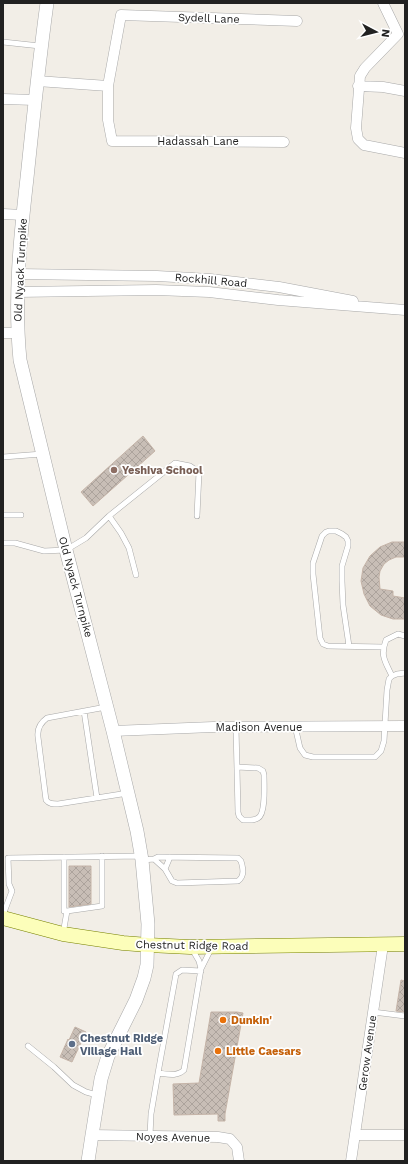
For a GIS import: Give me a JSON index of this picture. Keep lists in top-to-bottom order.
{
  "streets": {
    "main road": ["Chestnut Ridge Road"],
    "street": [
      "Sydell Lane",
      "Hadassah Lane",
      "Old Nyack Turnpike",
      "Rockhill Road",
      "Madison Avenue",
      "Gerow Avenue",
      "Noyes Avenue"
    ]
  },
  "crossings": [
    ["Sydell Lane", "Hadassah Lane"],
    ["Old Nyack Turnpike", "Rockhill Road"],
    ["Old Nyack Turnpike", "Madison Avenue"],
    ["Old Nyack Turnpike", "Chestnut Ridge Road"],
    ["Old Nyack Turnpike", "Noyes Avenue"],
    ["Chestnut Ridge Road", "Gerow Avenue"]
  ],
  "places": [
    "Yeshiva School",
    "Dunkin'",
    "Chestnut Ridge Village Hall",
    "Little Caesars"
  ],
  "north": "right"
}
